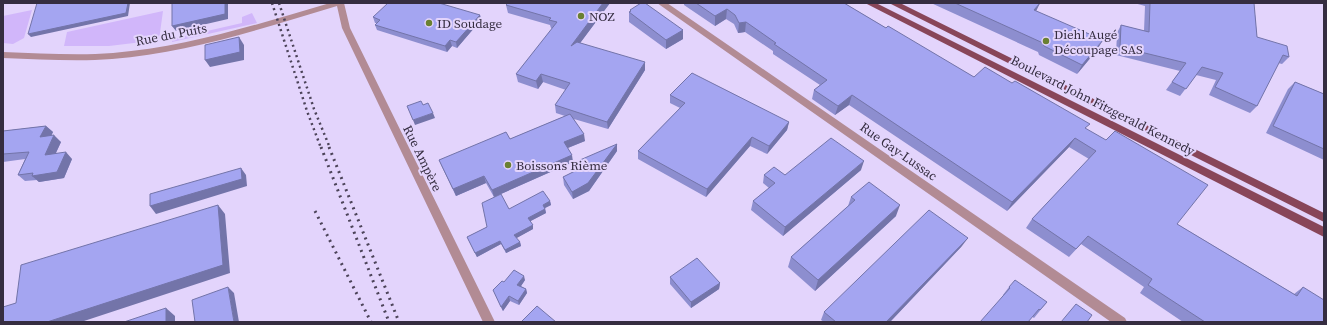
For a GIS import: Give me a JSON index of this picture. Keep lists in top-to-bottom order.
{
  "streets": {
    "main road": ["Boulevard John Fitzgerald Kennedy"],
    "street": ["Rue du Puits", "Rue Gay-Lussac", "Rue Ampère"]
  },
  "crossings": [
    ["Rue du Puits", "Rue Ampère"]
  ],
  "places": [
    "NOZ",
    "ID Soudage",
    "Diehl Augé Découpage SAS",
    "Boissons Rième"
  ]
}
